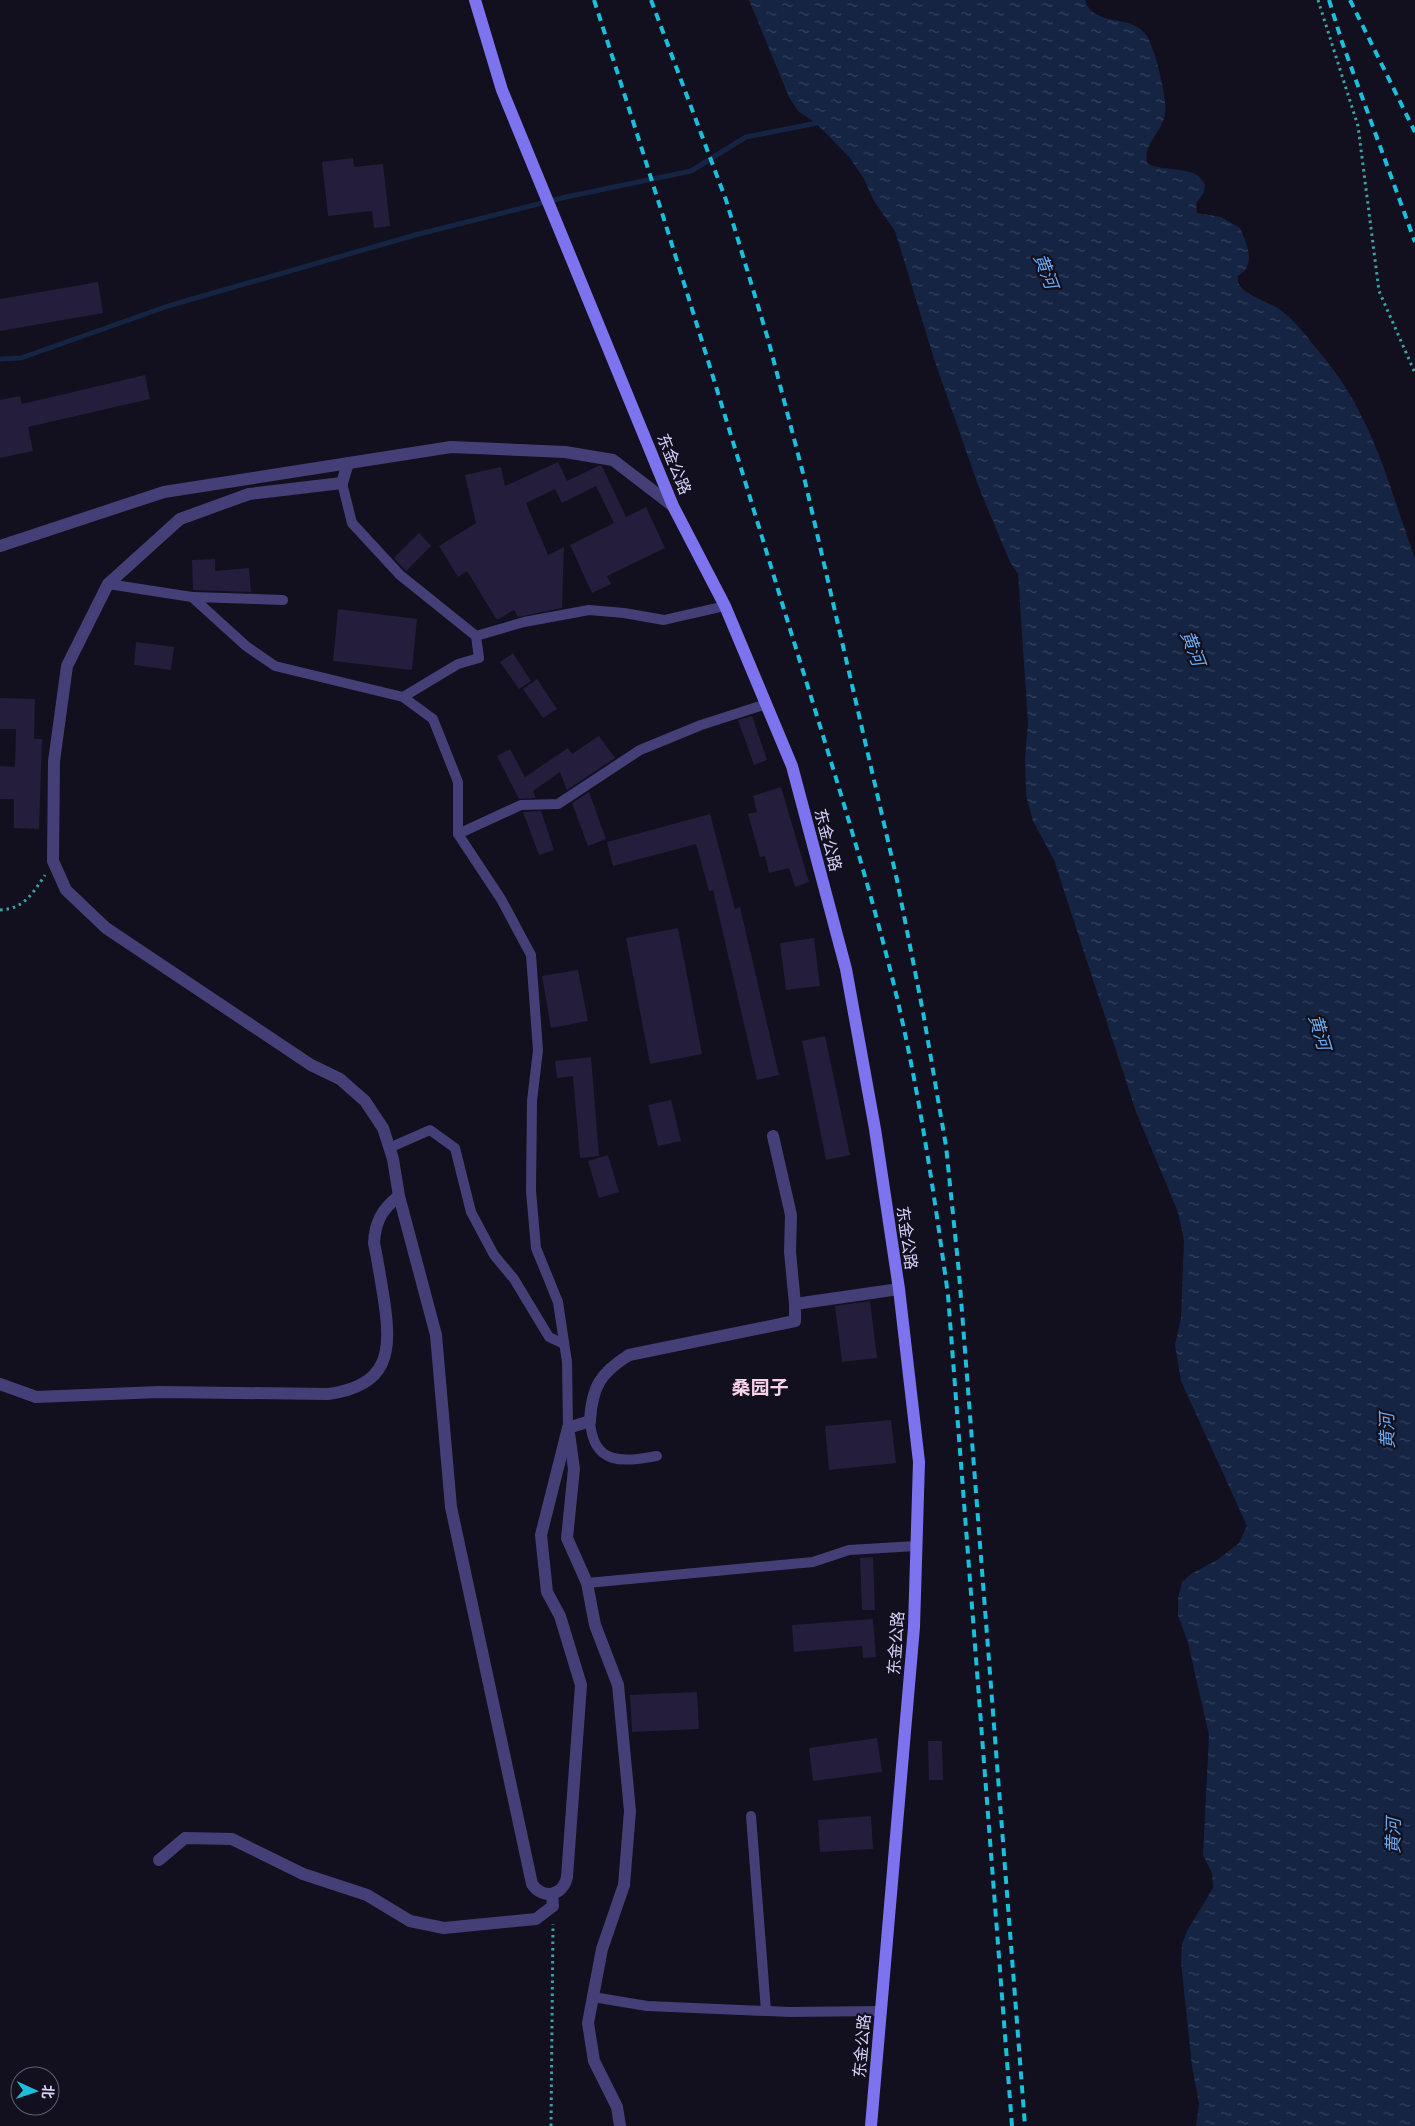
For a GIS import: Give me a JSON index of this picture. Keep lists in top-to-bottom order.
{
  "streets": {
    "main road": ["东金公路"]
  },
  "districts": ["桑园子"],
  "water": ["黄河"],
  "north": "right"
}
